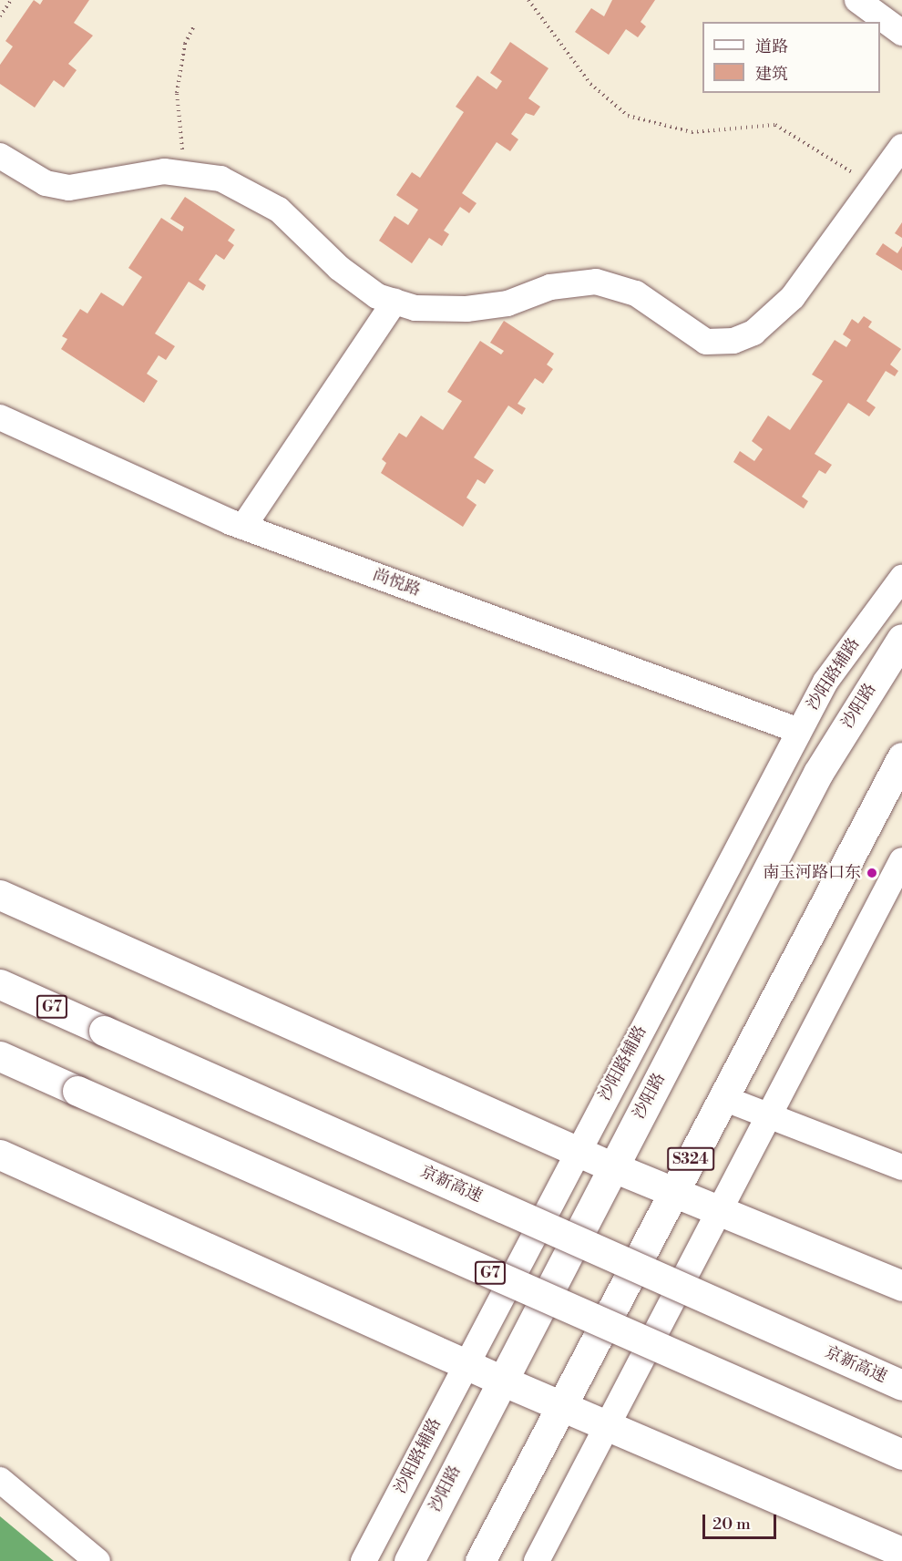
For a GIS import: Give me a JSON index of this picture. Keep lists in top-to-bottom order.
{
  "streets": {
    "main road": [
      "沙阳路",
      "G7",
      "S324",
      "京新高速"
    ],
    "street": ["尚悦路", "沙阳路辅路"]
  },
  "crossings": [
    ["尚悦路", "沙阳路辅路"]
  ],
  "places": ["南玉河路口东"],
  "legend": ["道路", "建筑"],
  "scale_bar": "20 m"
}
